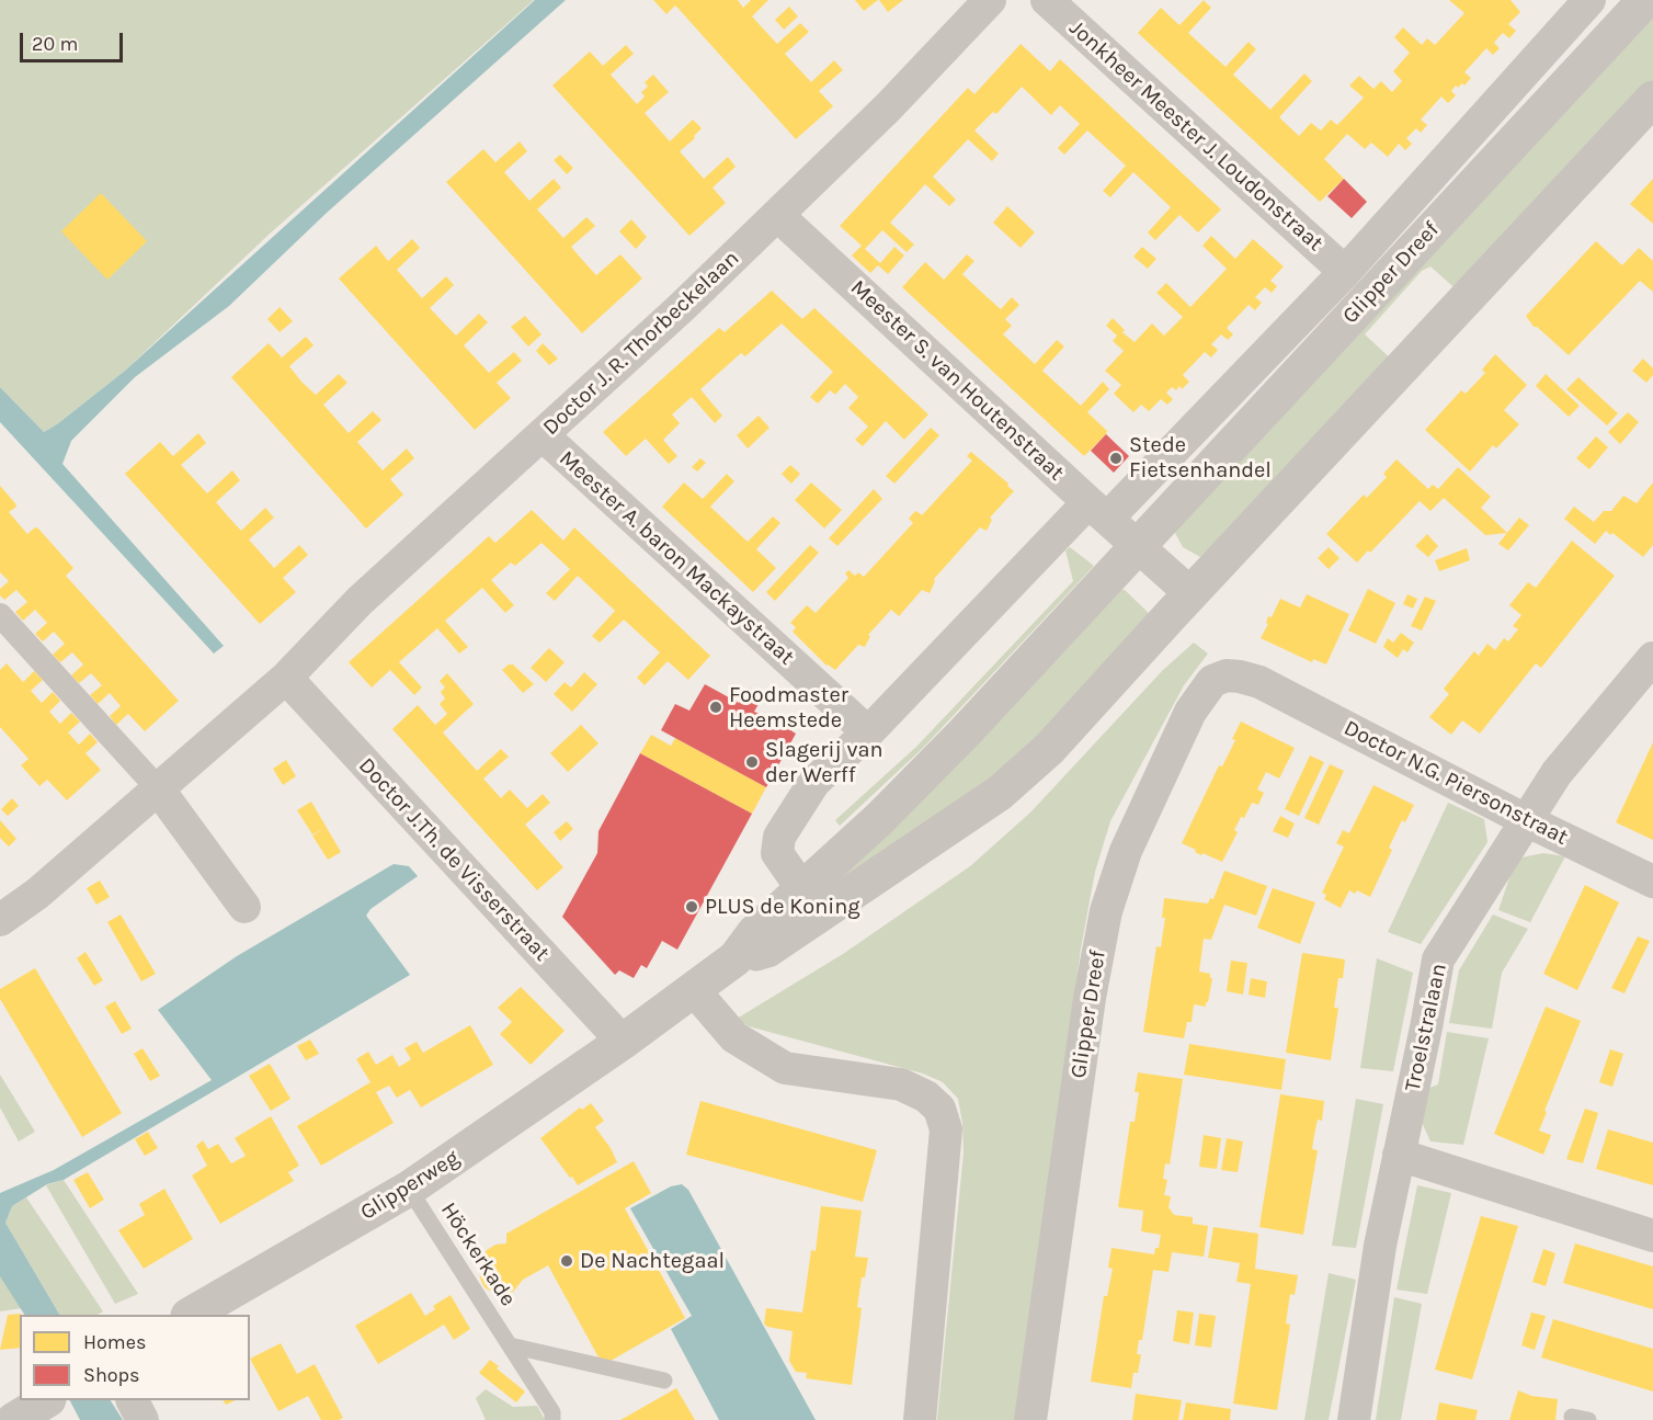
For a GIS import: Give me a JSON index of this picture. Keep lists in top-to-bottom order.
{
  "streets": {
    "street": [
      "Jonkheer Meester J. Loudonstraat",
      "Glipper Dreef",
      "Doctor J. R. Thorbeckelaan",
      "Meester S. van Houtenstraat",
      "Meester A. baron Mackaystraat",
      "Doctor N.G. Piersonstraat",
      "Doctor J.Th. de Visserstraat",
      "Troelstralaan",
      "Glipperweg"
    ],
    "lane": ["Höckerkade"]
  },
  "crossings": [
    ["Jonkheer Meester J. Loudonstraat", "Glipper Dreef"],
    ["Glipper Dreef", "Meester S. van Houtenstraat"],
    ["Glipper Dreef", "Meester A. baron Mackaystraat"],
    ["Glipper Dreef", "Doctor N.G. Piersonstraat"],
    ["Glipper Dreef", "Doctor J.Th. de Visserstraat"],
    ["Glipper Dreef", "Glipperweg"],
    ["Doctor J. R. Thorbeckelaan", "Meester S. van Houtenstraat"],
    ["Doctor J. R. Thorbeckelaan", "Meester A. baron Mackaystraat"],
    ["Doctor J. R. Thorbeckelaan", "Doctor J.Th. de Visserstraat"],
    ["Doctor N.G. Piersonstraat", "Troelstralaan"],
    ["Doctor J.Th. de Visserstraat", "Glipperweg"],
    ["Glipperweg", "Höckerkade"]
  ],
  "places": [
    "Stede Fietsenhandel",
    "Foodmaster Heemstede",
    "Slagerij van der Werff",
    "PLUS de Koning",
    "De Nachtegaal"
  ],
  "legend": ["Homes", "Shops"],
  "scale_bar": "20 m"
}
